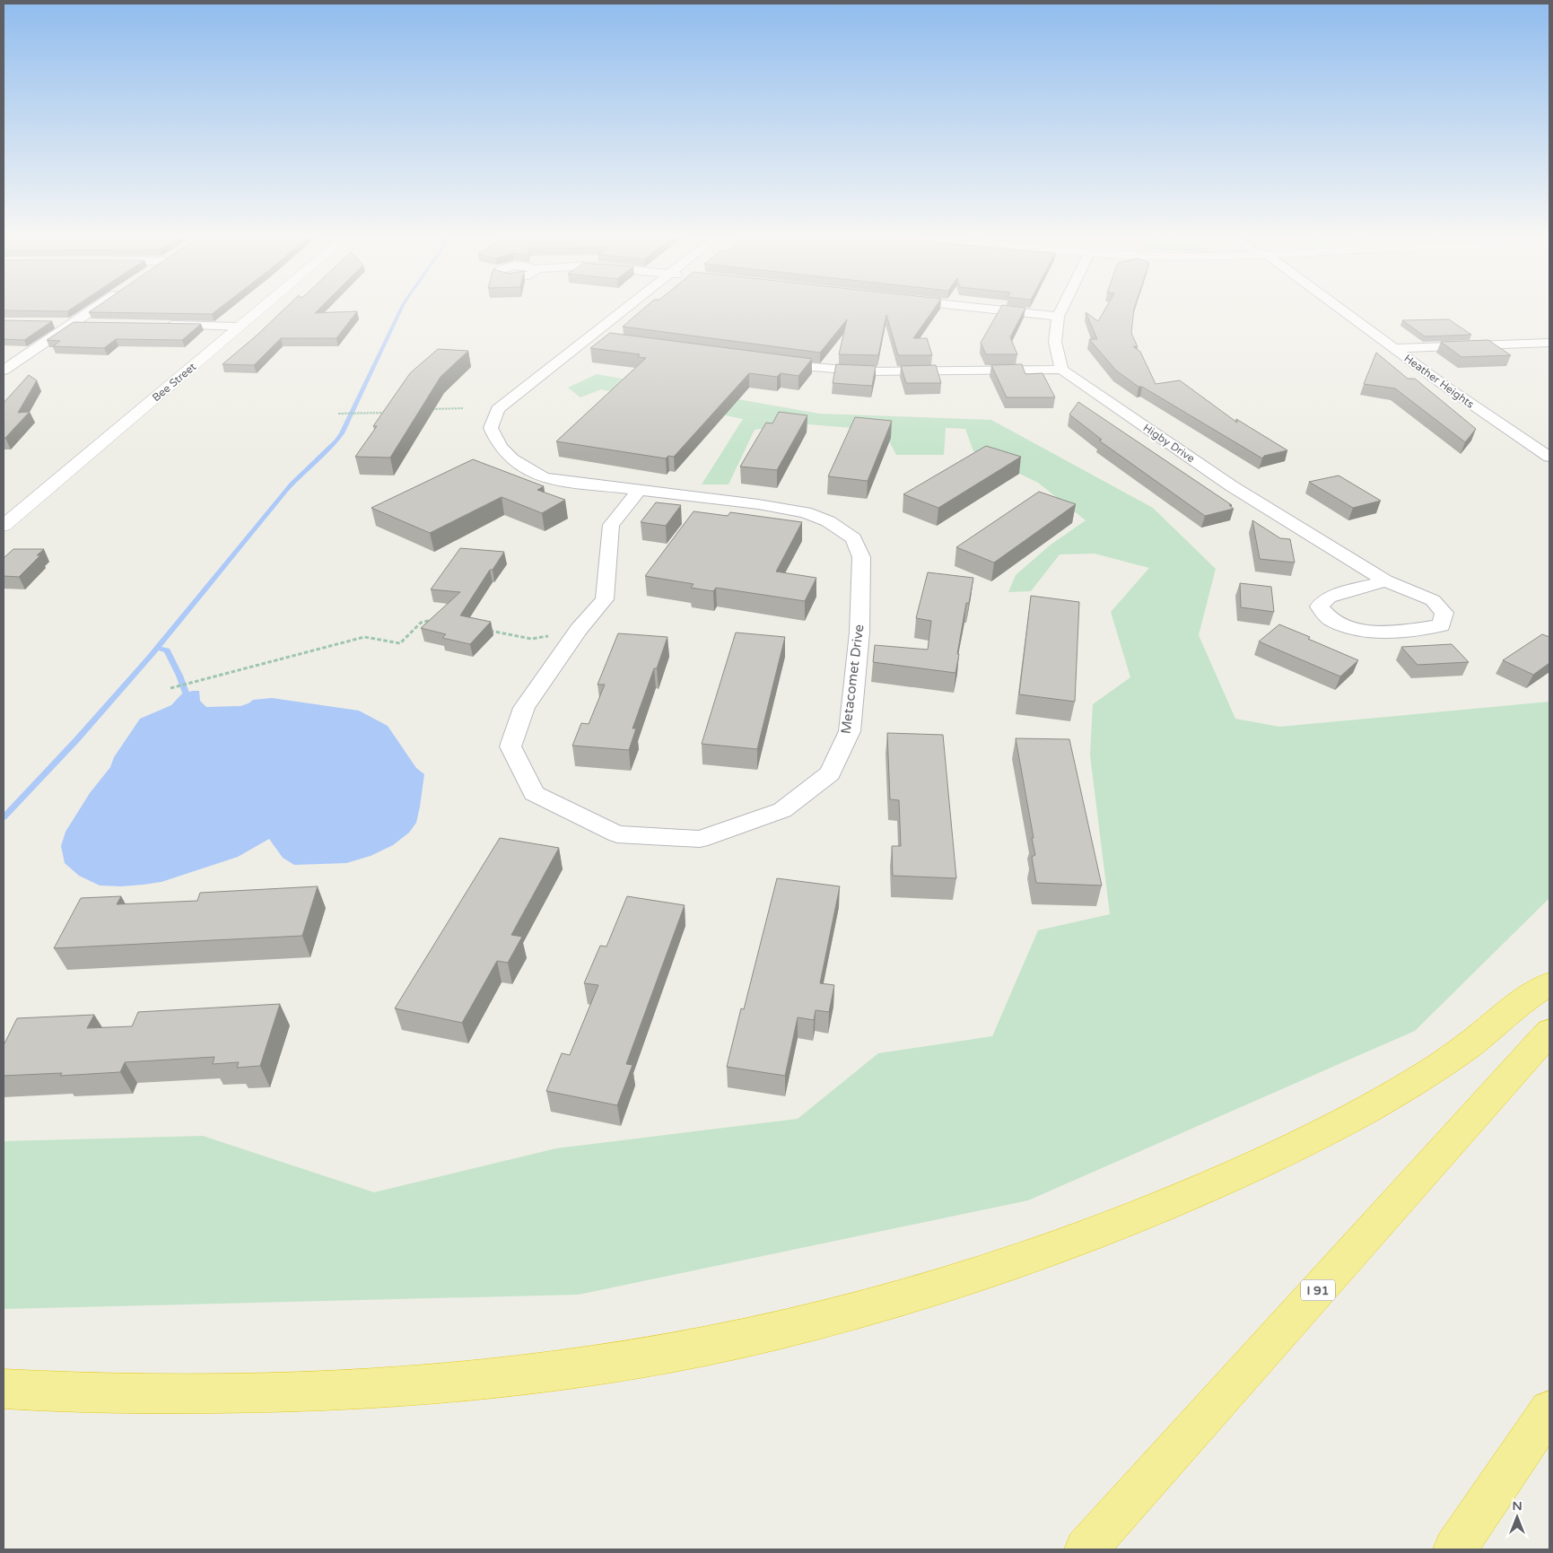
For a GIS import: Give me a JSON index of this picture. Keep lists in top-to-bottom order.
{
  "streets": {
    "highway": ["I 91"],
    "street": [
      "Heather Heights",
      "Bee Street",
      "Higby Drive",
      "Metacomet Drive"
    ]
  },
  "north": "top"
}
